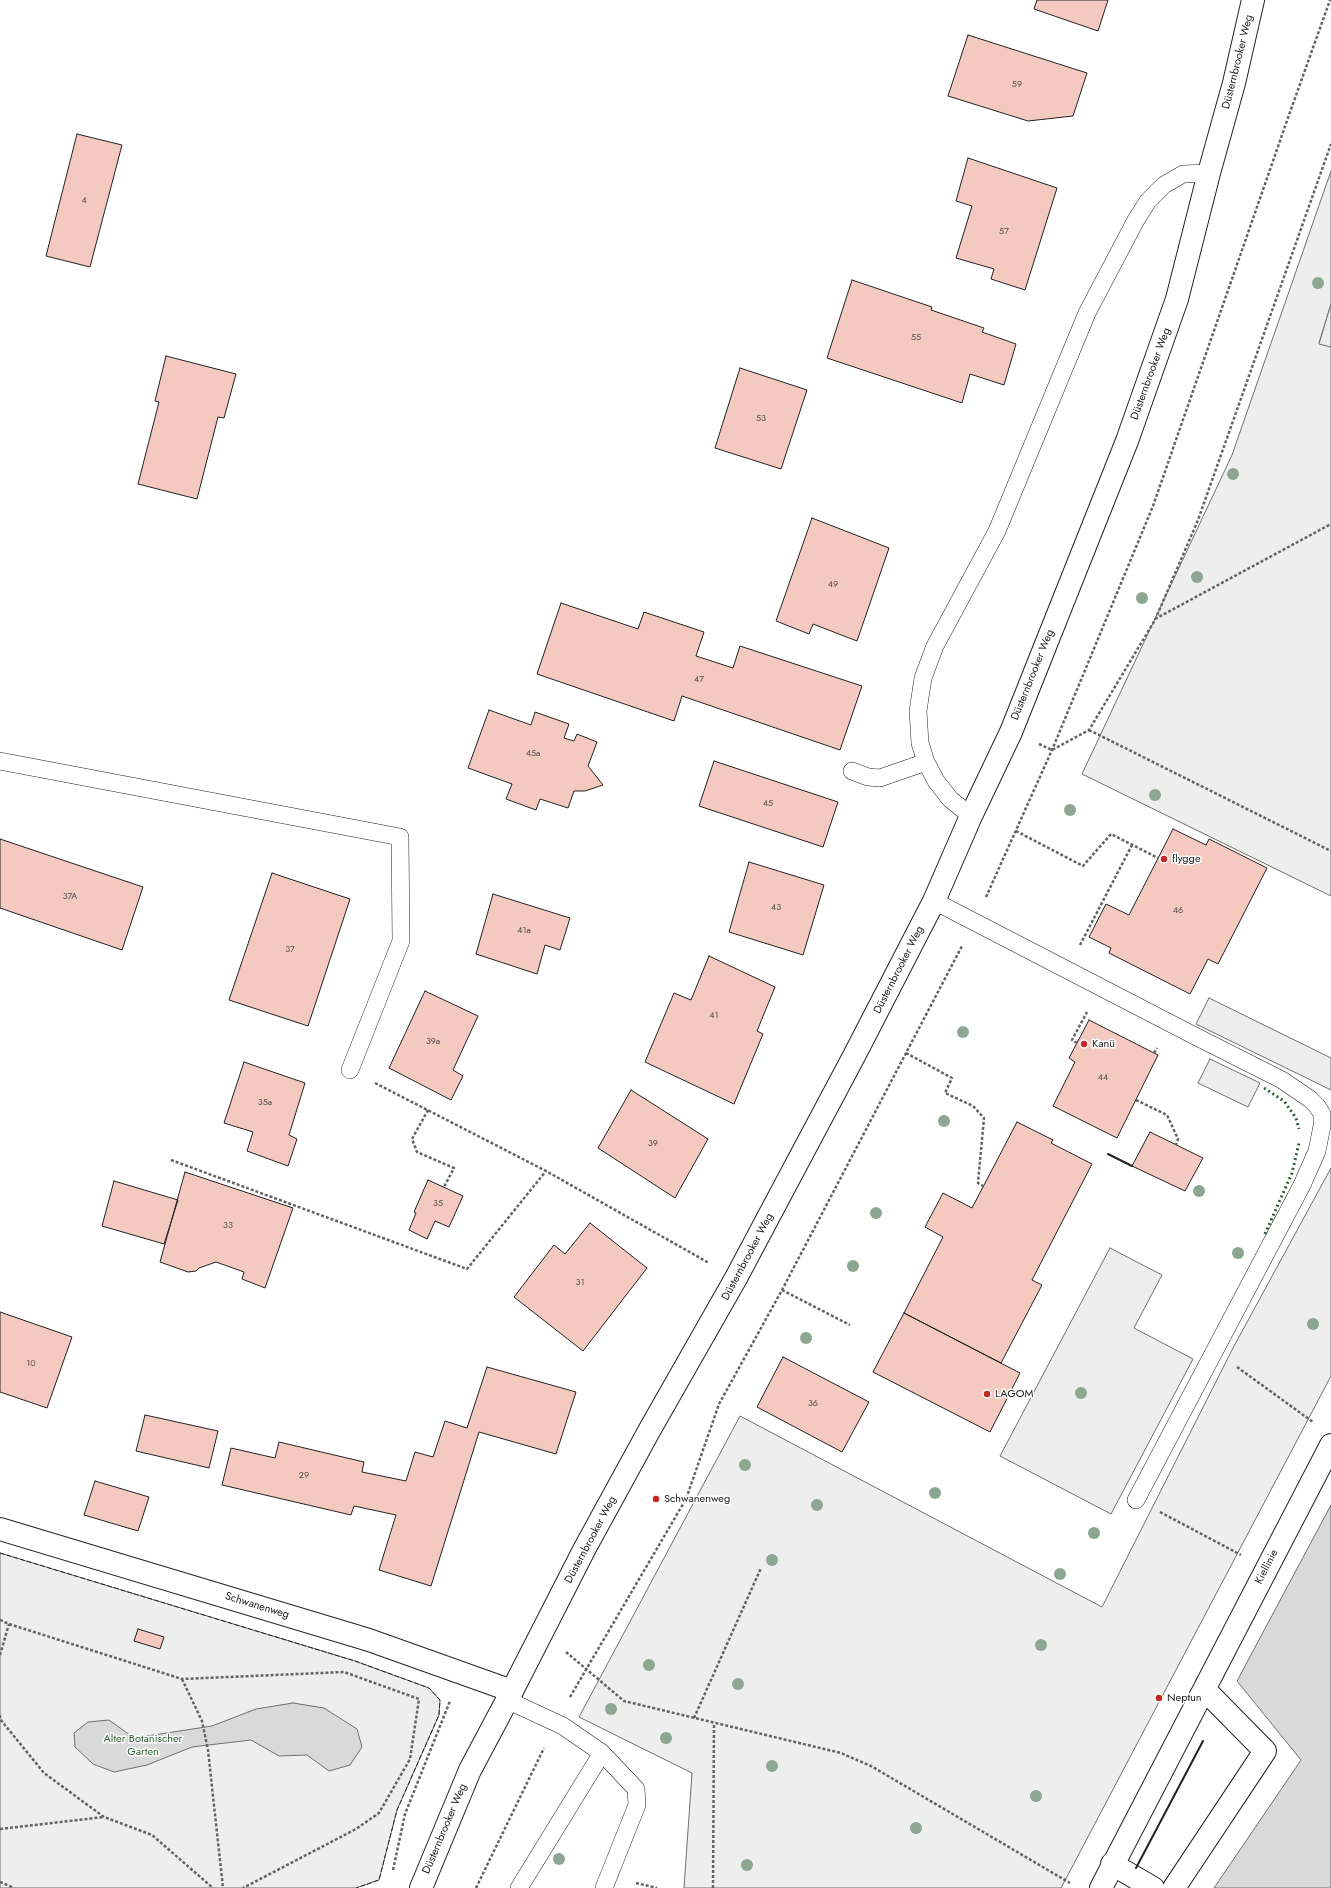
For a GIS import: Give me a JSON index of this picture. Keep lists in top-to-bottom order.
{
  "streets": {
    "street": ["Düsternbrooker Weg", "Kiellinie", "Schwanenweg"]
  },
  "crossings": [
    ["Düsternbrooker Weg", "Schwanenweg"]
  ],
  "parks": ["Alter Botanischer Garten"],
  "places": [
    "flygge",
    "Kanü",
    "LAGOM",
    "Schwanenweg",
    "Neptun"
  ],
  "house_numbers": [
    "59",
    "4",
    "57",
    "55",
    "53",
    "49",
    "47",
    "45a",
    "45",
    "37A",
    "43",
    "46",
    "41a",
    "37",
    "41",
    "39a",
    "44",
    "35a",
    "39",
    "35",
    "33",
    "31",
    "10",
    "36",
    "29"
  ]
}
